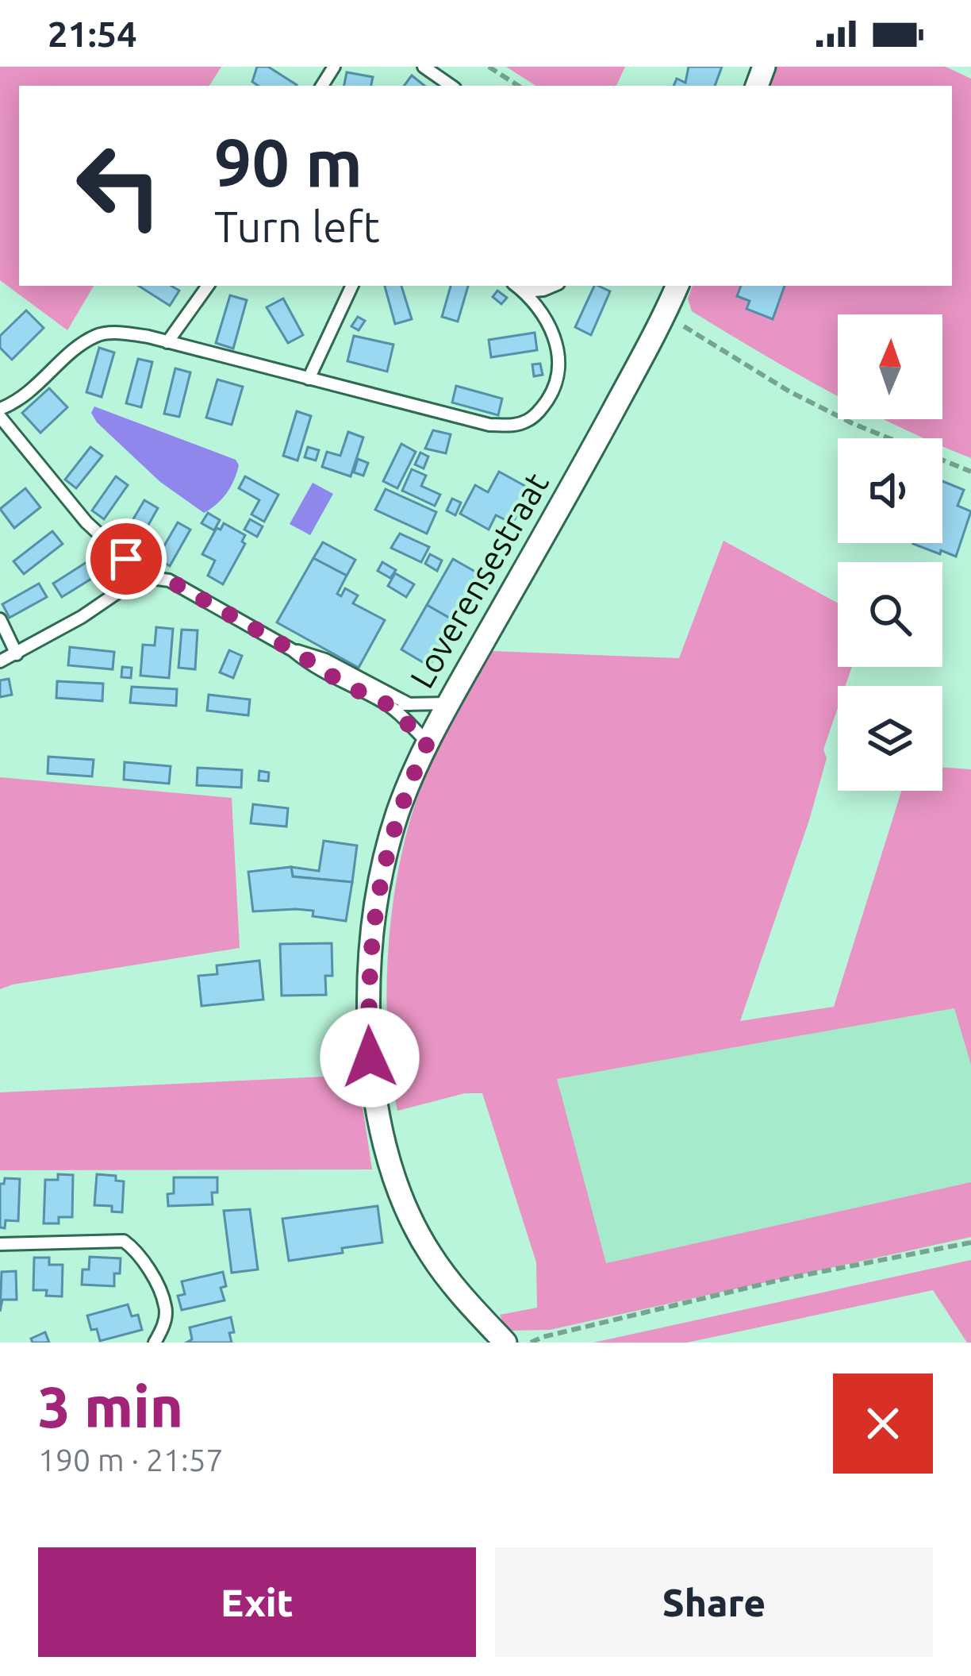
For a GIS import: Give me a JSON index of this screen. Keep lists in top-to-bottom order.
{
  "streets": {
    "street": ["Loverensestraat"]
  },
  "north": "top",
  "page": {
    "status": "21:54",
    "turn": ["90 m", "Turn left"],
    "heading": ["3 min", "190 m · 21:57"],
    "buttons": ["Exit", "Share"]
  }
}
